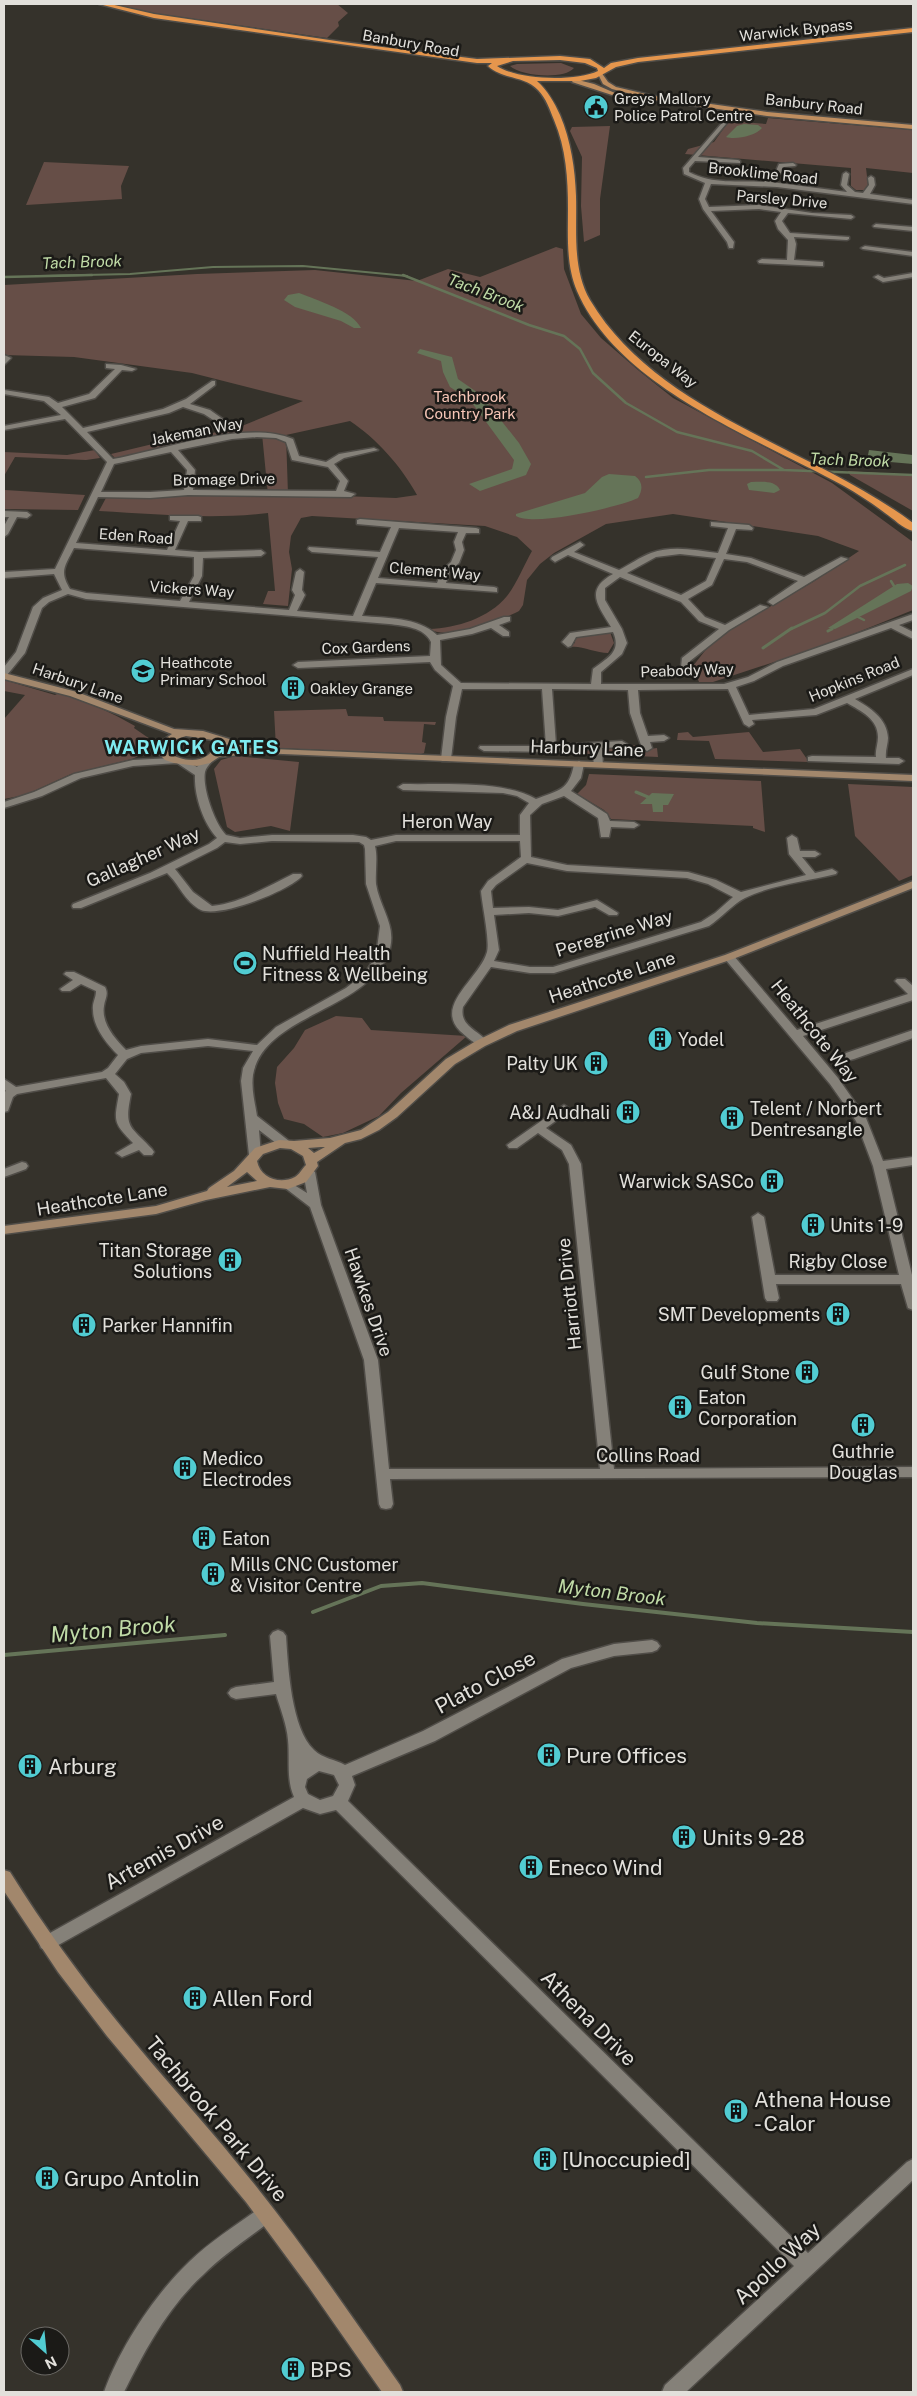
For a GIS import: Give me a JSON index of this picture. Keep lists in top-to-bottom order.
{
  "streets": {
    "highway": ["Warwick Bypass", "Banbury Road", "Europa Way"],
    "street": [
      "Brooklime Road",
      "Parsley Drive",
      "Jakeman Way",
      "Bromage Drive",
      "Eden Road",
      "Clement Way",
      "Vickers Way",
      "Cox Gardens",
      "Peabody Way",
      "Hopkins Road",
      "Harbury Lane",
      "Heron Way",
      "Gallagher Way",
      "Peregrine Way",
      "Heathcote Lane",
      "Heathcote Way",
      "Rigby Close",
      "Harriott Drive",
      "Hawkes Drive",
      "Collins Road",
      "Plato Close",
      "Artemis Drive",
      "Athena Drive",
      "Tachbrook Park Drive",
      "Apollo Way"
    ]
  },
  "crossings": [
    ["Warwick Bypass", "Banbury Road"],
    ["Banbury Road", "Brooklime Road"],
    ["Banbury Road", "Europa Way"],
    ["Peabody Way", "Hopkins Road"],
    ["Heron Way", "Gallagher Way"],
    ["Heathcote Lane", "Heathcote Way"],
    ["Heathcote Lane", "Hawkes Drive"],
    ["Heathcote Way", "Rigby Close"],
    ["Harriott Drive", "Collins Road"],
    ["Hawkes Drive", "Collins Road"],
    ["Plato Close", "Artemis Drive"],
    ["Plato Close", "Athena Drive"],
    ["Artemis Drive", "Athena Drive"],
    ["Artemis Drive", "Tachbrook Park Drive"],
    ["Athena Drive", "Apollo Way"]
  ],
  "districts": ["WARWICK GATES"],
  "water": ["Tach Brook", "Myton Brook"],
  "parks": ["Tachbrook Country Park"],
  "places": {
    "public building": ["Greys Mallory Police Patrol Centre"],
    "school or university": ["Heathcote Primary School"],
    "building": [
      "Oakley Grange",
      "Yodel",
      "Palty UK",
      "A&J Audhali",
      "Telent / Norbert Dentresangle",
      "Warwick SASCo",
      "Units 1-9",
      "Titan Storage Solutions",
      "SMT Developments",
      "Parker Hannifin",
      "Gulf Stone",
      "Eaton Corporation",
      "Guthrie Douglas",
      "Medico Electrodes",
      "Eaton",
      "Mills CNC Customer & Visitor Centre",
      "Pure Offices",
      "Arburg",
      "Units 9-28",
      "Eneco Wind",
      "Allen Ford",
      "Athena House - Calor",
      "[Unoccupied]",
      "Grupo Antolin",
      "BPS"
    ],
    "sports": ["Nuffield Health Fitness & Wellbeing"]
  },
  "north": "bottom right"
}
